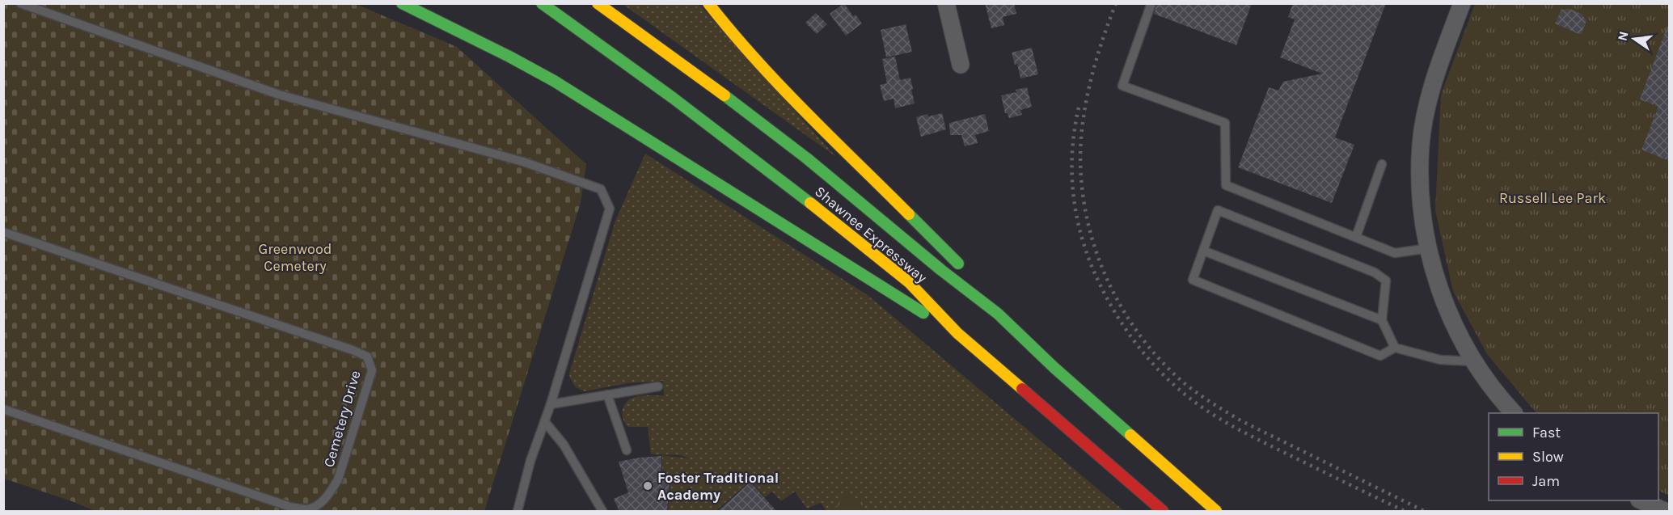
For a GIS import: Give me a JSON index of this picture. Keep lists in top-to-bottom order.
{
  "streets": {
    "highway": ["Shawnee Expressway"],
    "lane": ["Cemetery Drive"]
  },
  "parks": ["Russell Lee Park", "Greenwood Cemetery"],
  "places": ["Foster Traditional Academy"],
  "legend": ["Fast", "Slow", "Jam"],
  "north": "left"
}
